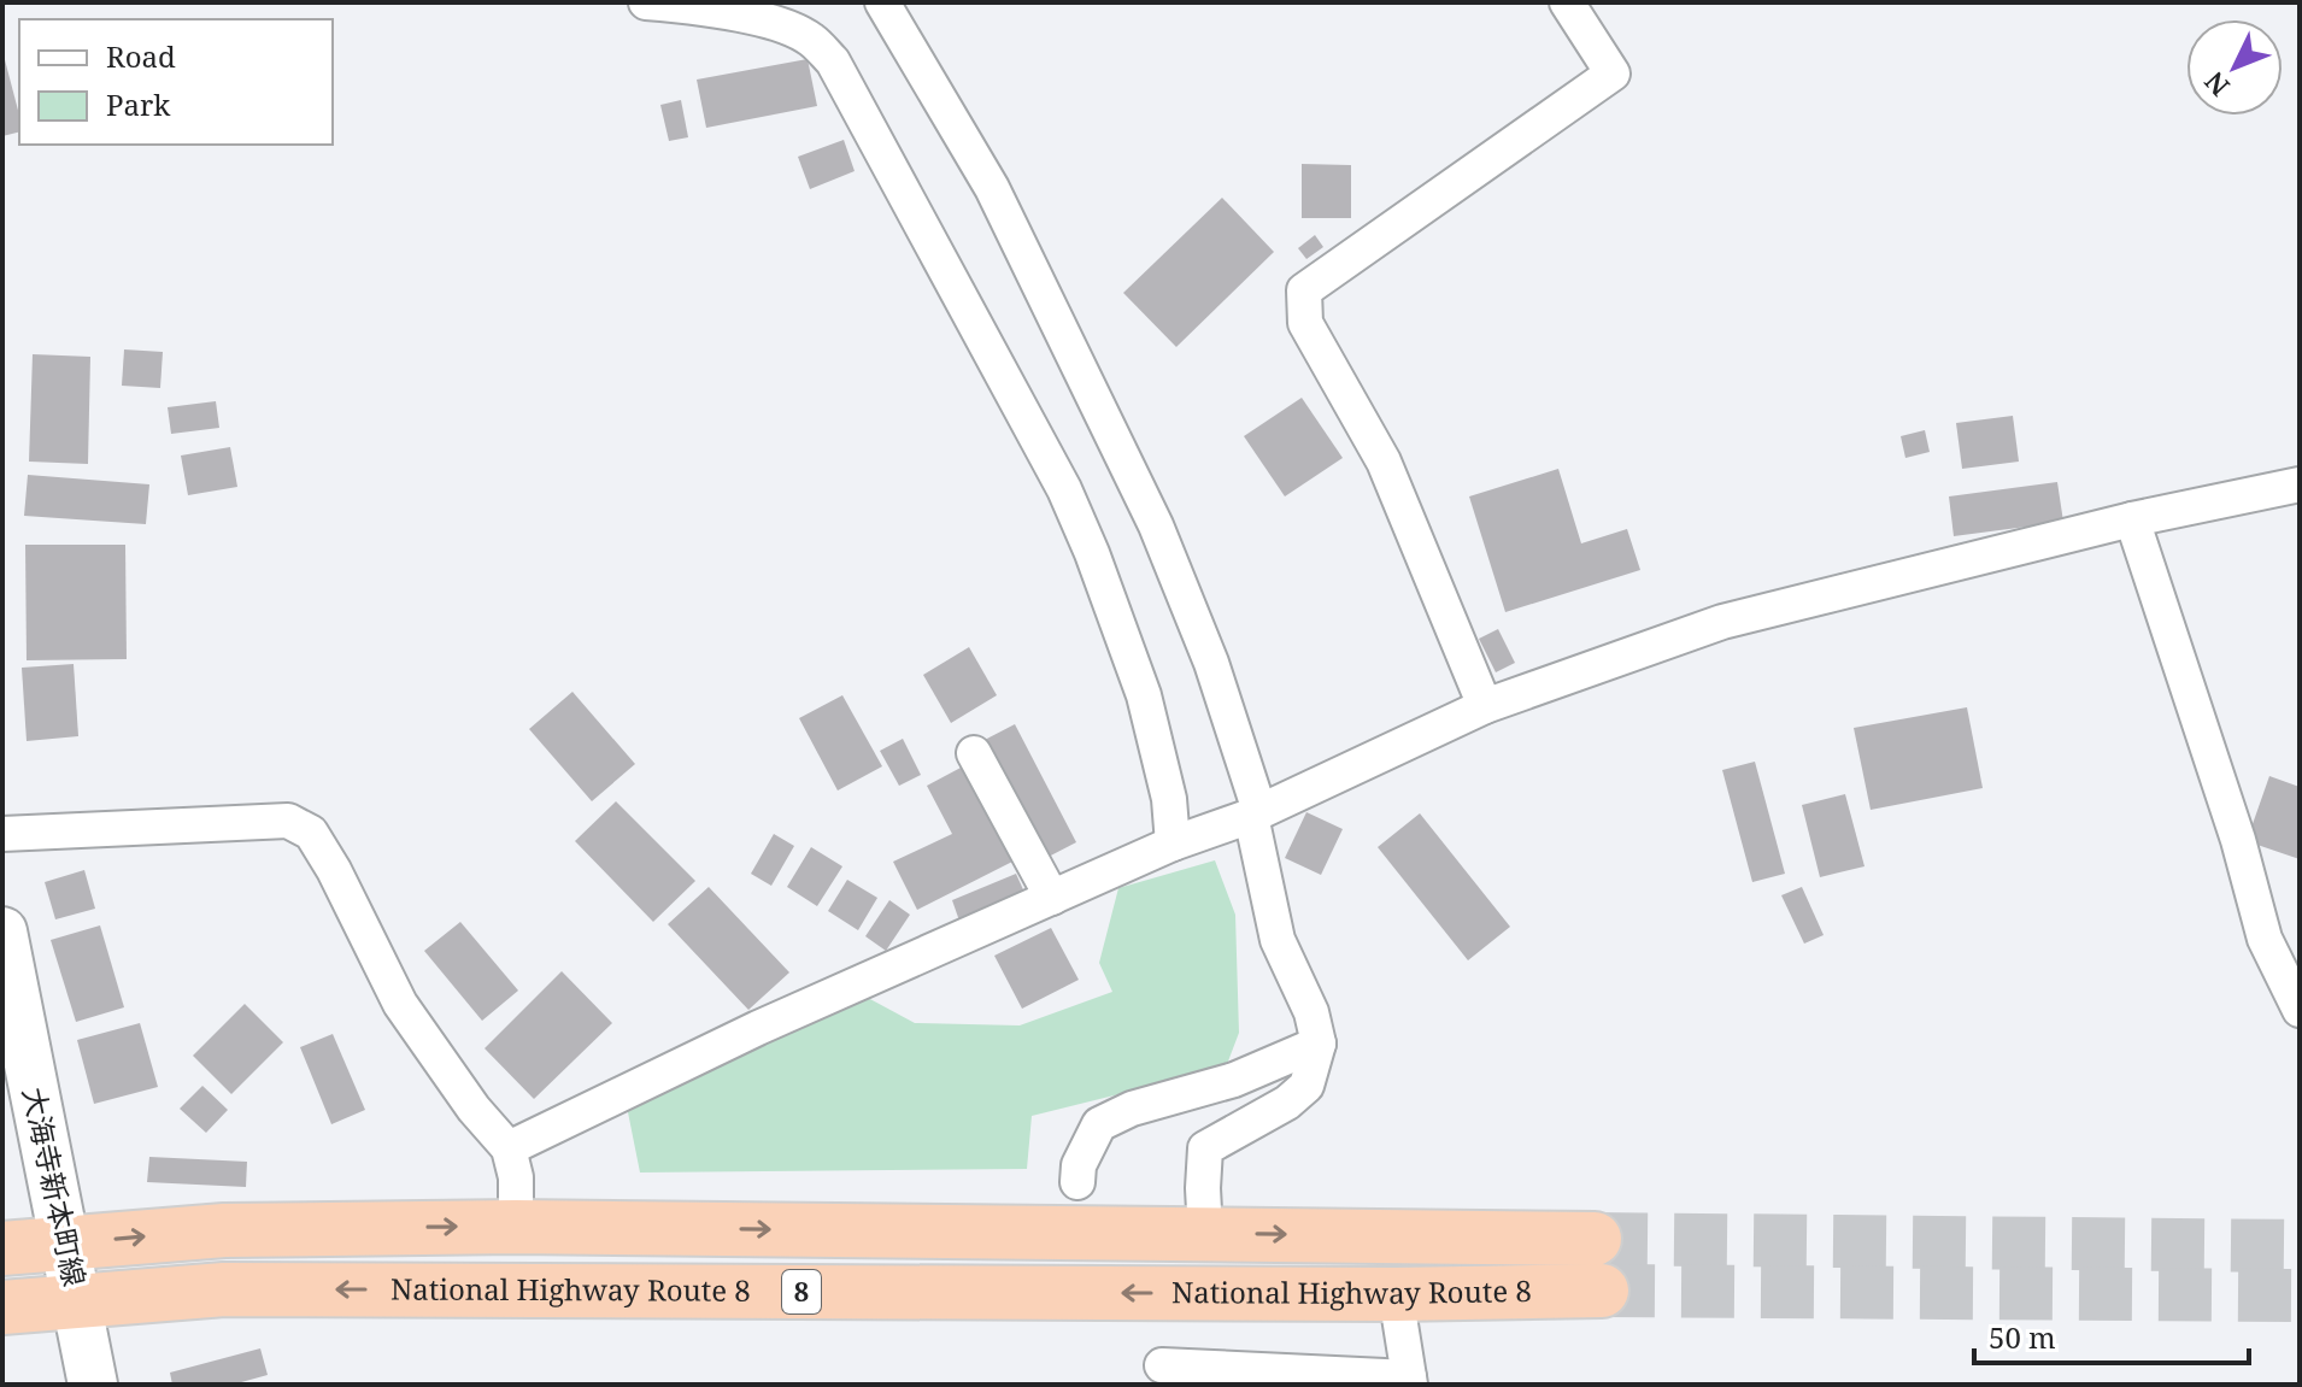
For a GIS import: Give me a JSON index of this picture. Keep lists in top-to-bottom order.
{
  "streets": {
    "highway": ["National Highway Route 8", "8"],
    "main road": ["大海寺新本町線"]
  },
  "crossings": [
    ["大海寺新本町線", "National Highway Route 8"]
  ],
  "legend": ["Road", "Park"],
  "scale_bar": "50 m",
  "north": "bottom left"
}
